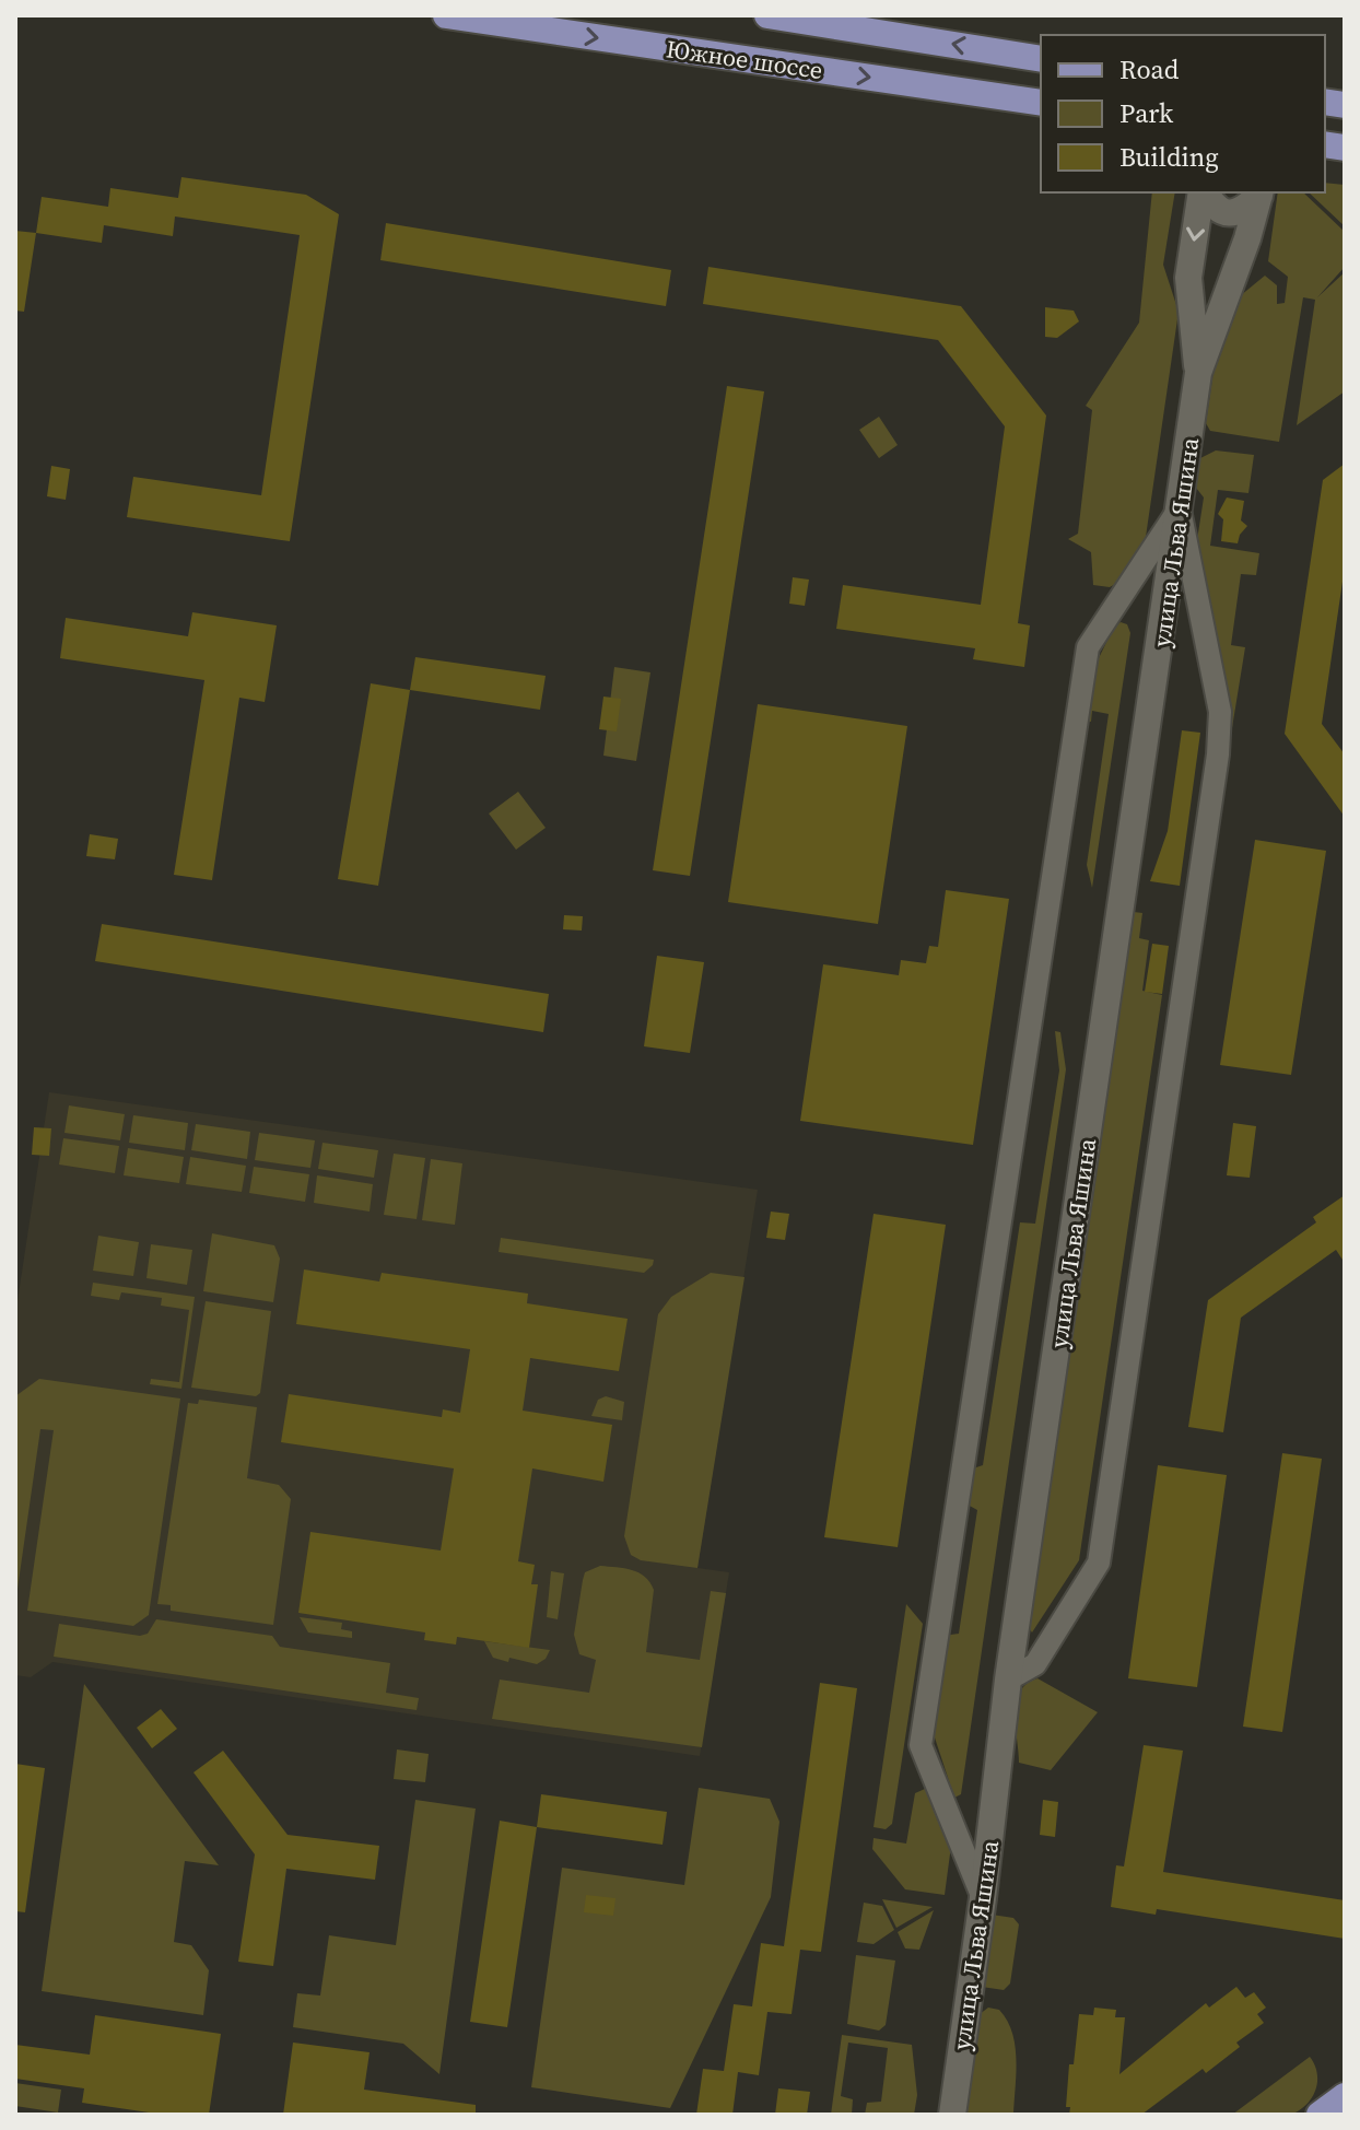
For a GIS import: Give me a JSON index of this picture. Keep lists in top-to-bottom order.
{
  "streets": {
    "main road": ["Южное шоссе", "улица Льва Яшина"]
  },
  "legend": ["Road", "Park", "Building"]
}
